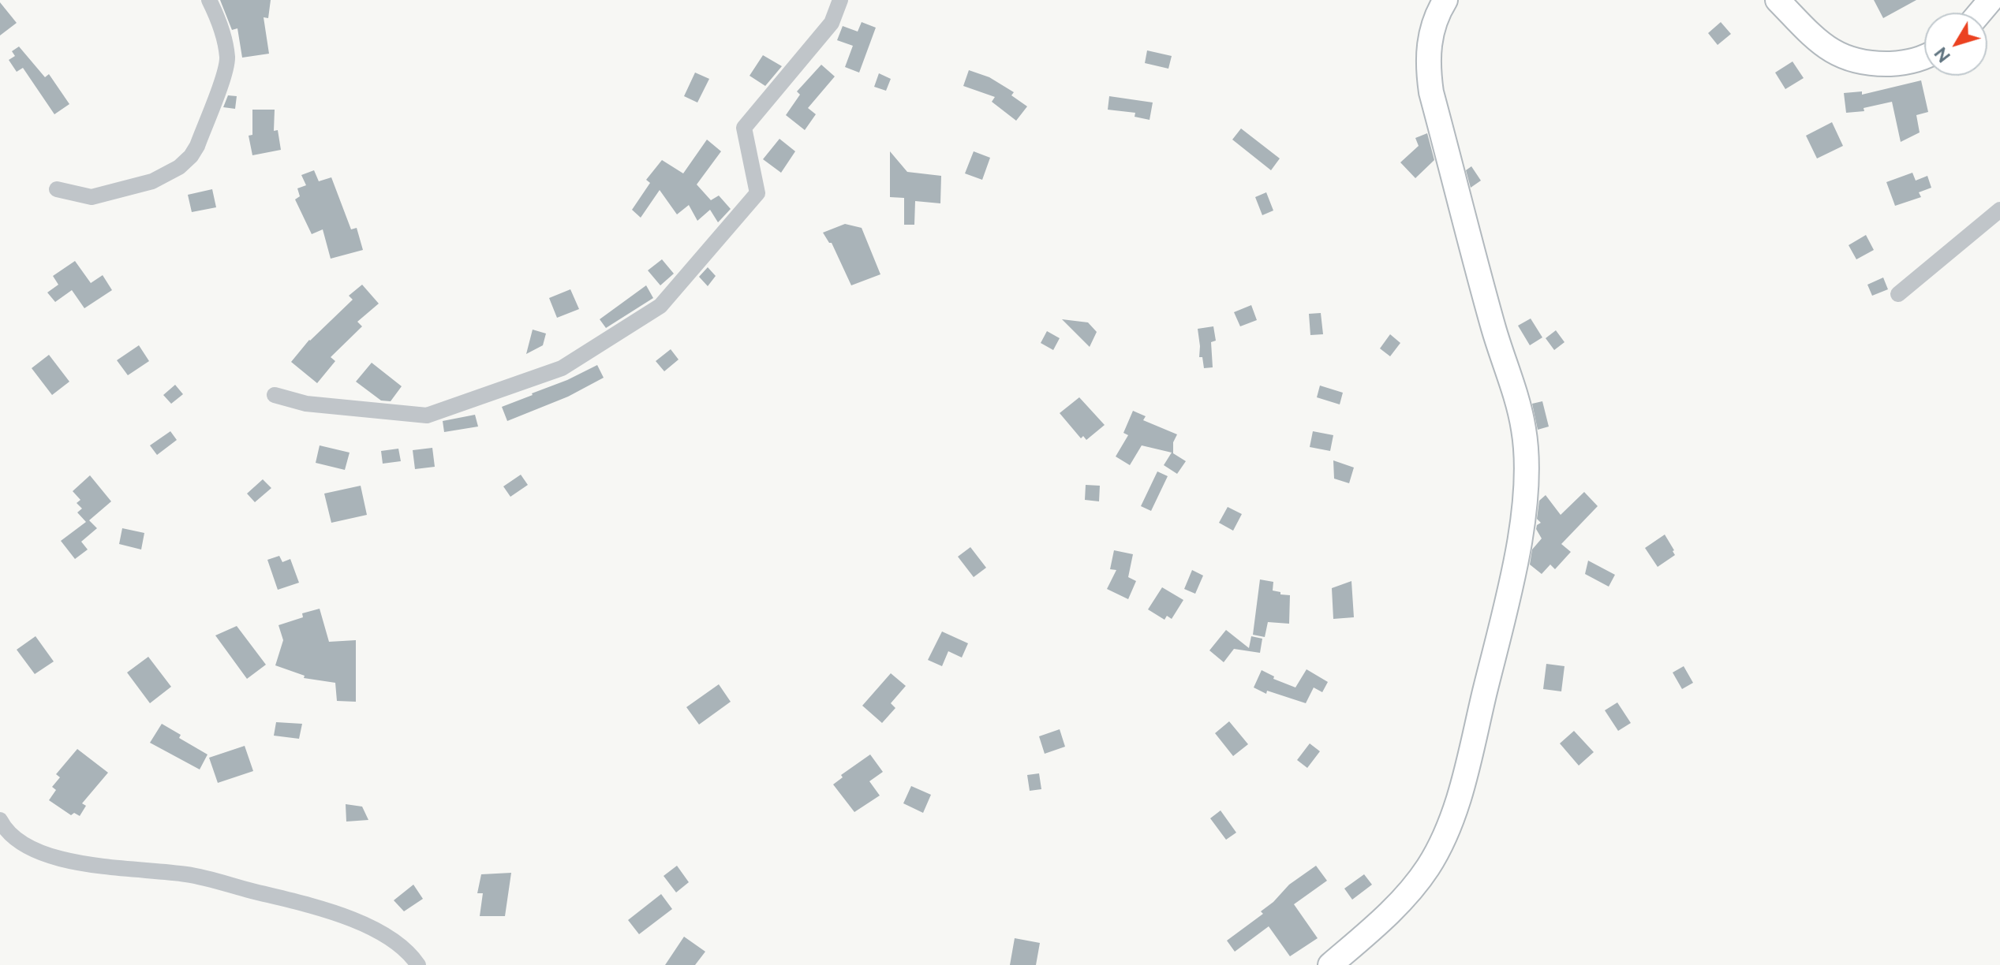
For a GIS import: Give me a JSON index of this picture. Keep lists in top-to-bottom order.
{
  "north": "bottom left"
}
